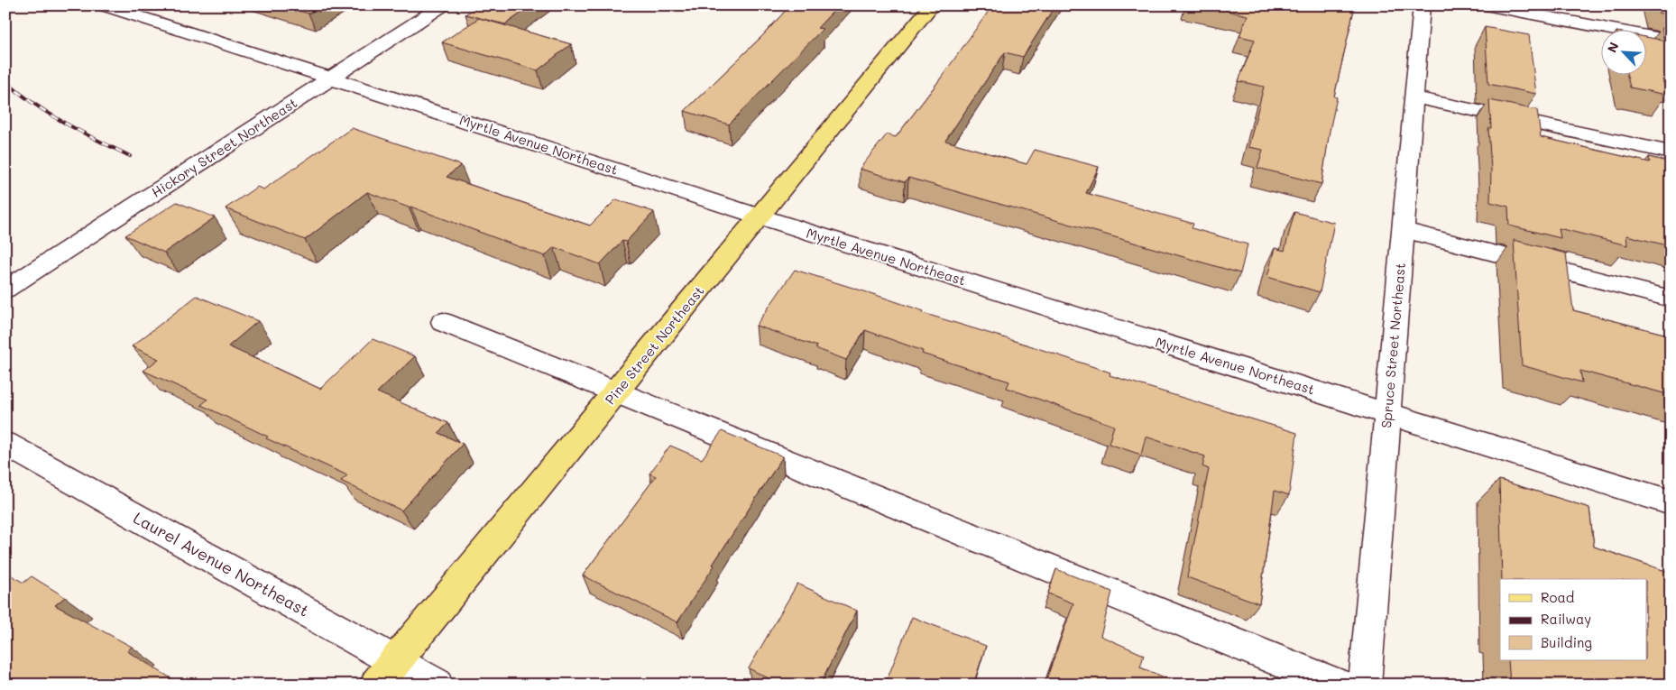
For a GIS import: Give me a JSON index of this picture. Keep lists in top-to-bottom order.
{
  "streets": {
    "main road": ["Pine Street Northeast"],
    "street": [
      "Myrtle Avenue Northeast",
      "Hickory Street Northeast",
      "Spruce Street Northeast",
      "Laurel Avenue Northeast"
    ]
  },
  "crossings": [
    ["Myrtle Avenue Northeast", "Hickory Street Northeast"],
    ["Myrtle Avenue Northeast", "Pine Street Northeast"],
    ["Myrtle Avenue Northeast", "Spruce Street Northeast"],
    ["Pine Street Northeast", "Laurel Avenue Northeast"]
  ],
  "legend": ["Road", "Railway", "Building"],
  "north": "top left"
}
